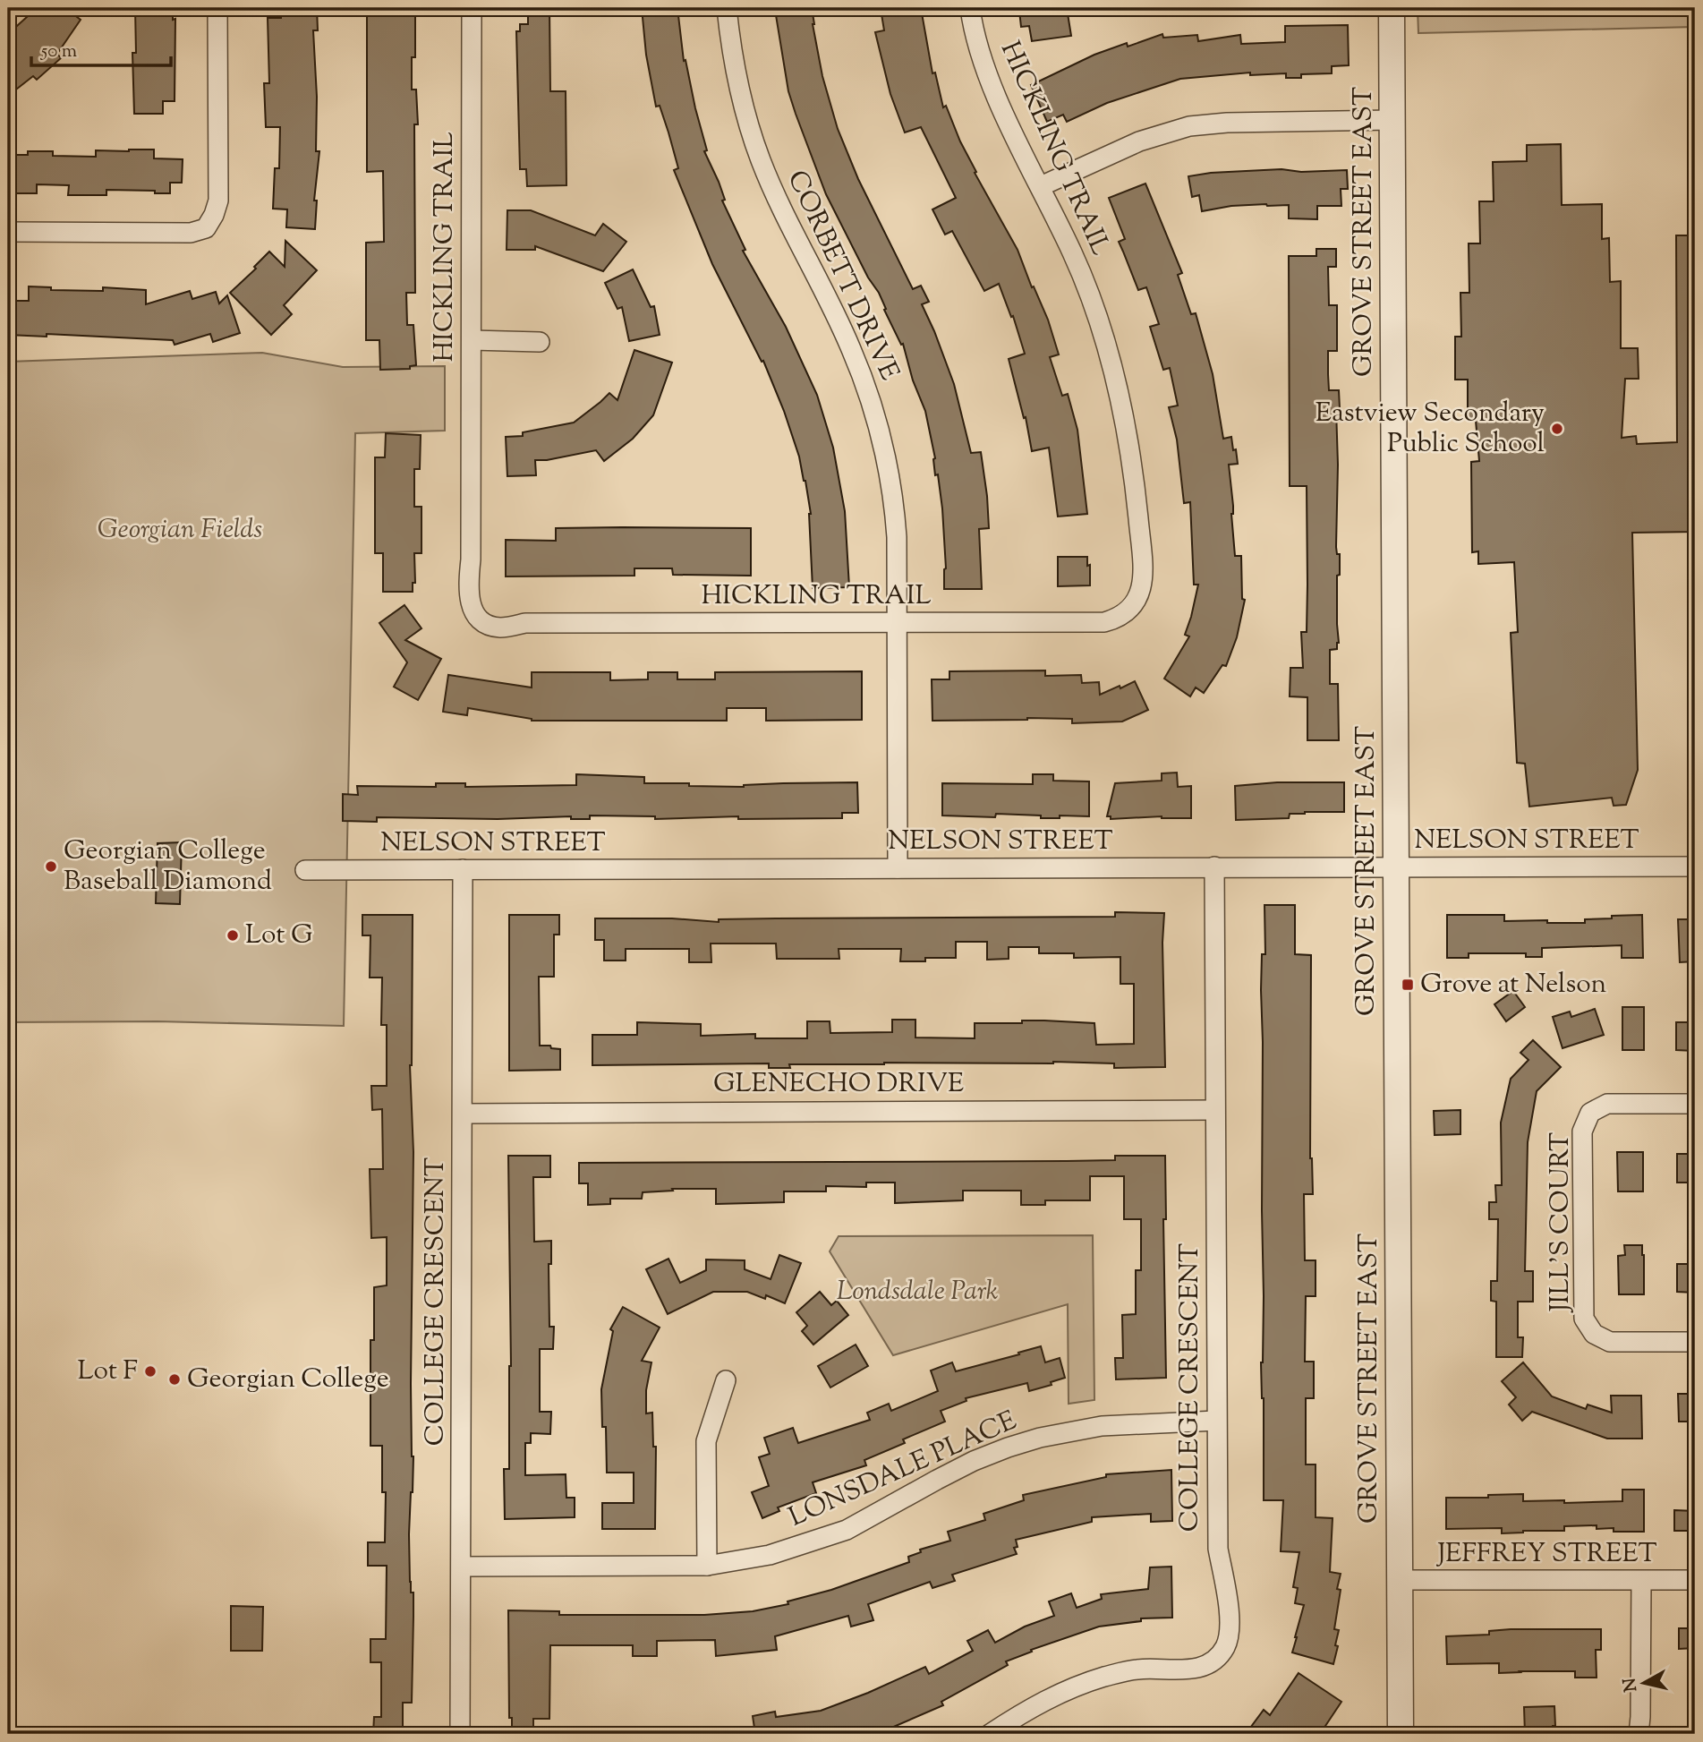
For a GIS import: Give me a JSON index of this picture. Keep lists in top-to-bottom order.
{
  "streets": {
    "street": [
      "HICKLING TRAIL",
      "GROVE STREET EAST",
      "CORBETT DRIVE",
      "NELSON STREET",
      "GLENECHO DRIVE",
      "JILL'S COURT",
      "COLLEGE CRESCENT",
      "LONSDALE PLACE",
      "JEFFREY STREET"
    ]
  },
  "crossings": [
    ["HICKLING TRAIL", "CORBETT DRIVE"],
    ["GROVE STREET EAST", "NELSON STREET"],
    ["GROVE STREET EAST", "JEFFREY STREET"],
    ["CORBETT DRIVE", "NELSON STREET"],
    ["NELSON STREET", "COLLEGE CRESCENT"],
    ["GLENECHO DRIVE", "COLLEGE CRESCENT"],
    ["COLLEGE CRESCENT", "LONSDALE PLACE"]
  ],
  "parks": ["Georgian Fields", "Londsdale Park"],
  "places": {
    "other": [
      "Eastview Secondary Public School",
      "Georgian College Baseball Diamond",
      "Lot G",
      "Lot F",
      "Georgian College"
    ],
    "transit": ["Grove at Nelson"]
  },
  "scale_bar": "50 m",
  "north": "left"
}
